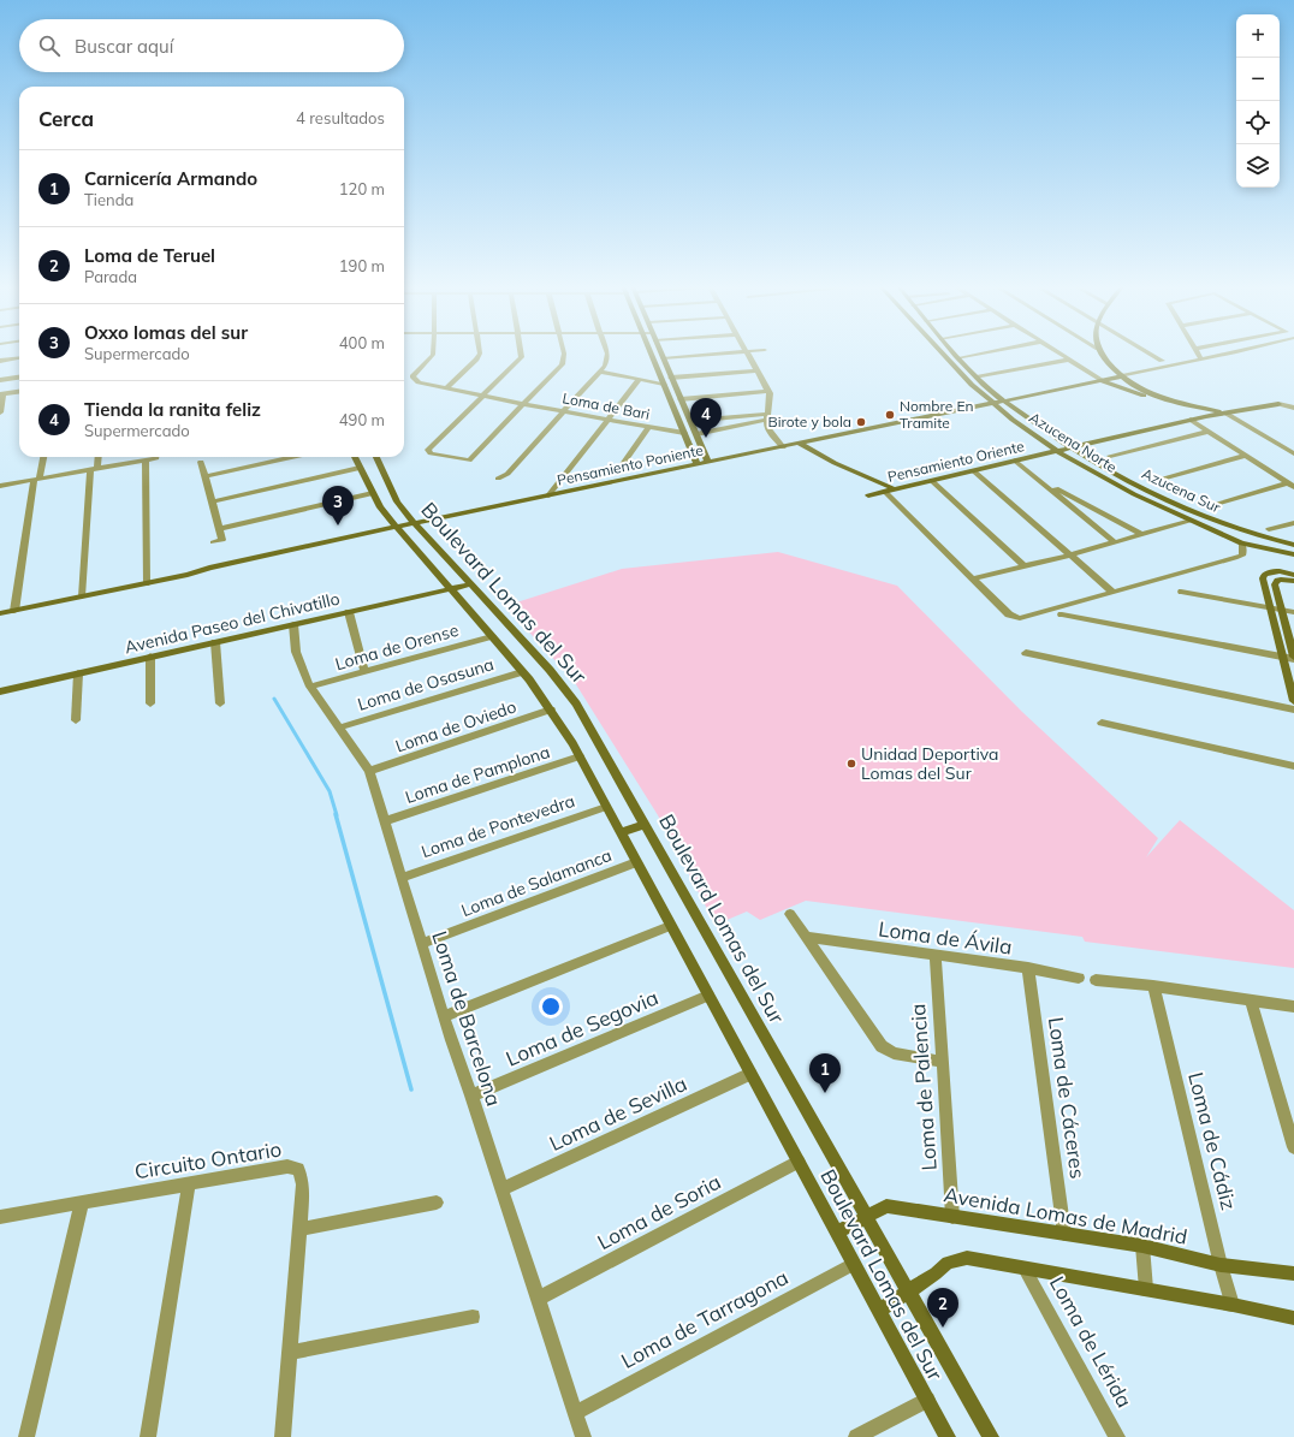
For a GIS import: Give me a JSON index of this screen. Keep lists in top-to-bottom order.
{
  "streets": {
    "street": [
      "Loma de Bari",
      "Azucena Norte",
      "Pensamiento Oriente",
      "Pensamiento Poniente",
      "Azucena Sur",
      "Boulevard Lomas del Sur",
      "Avenida Paseo del Chivatillo",
      "Loma de Orense",
      "Loma de Osasuna",
      "Loma de Oviedo",
      "Loma de Pamplona",
      "Loma de Pontevedra",
      "Loma de Salamanca",
      "Loma de Ávila",
      "Loma de Barcelona",
      "Loma de Segovia",
      "Loma de Palencia",
      "Loma de Cáceres",
      "Loma de Sevilla",
      "Loma de Cádiz",
      "Circuito Ontario",
      "Loma de Soria",
      "Avenida Lomas de Madrid",
      "Loma de Tarragona",
      "Loma de Lérida"
    ]
  },
  "crossings": [
    ["Azucena Norte", "Pensamiento Oriente"],
    ["Azucena Norte", "Pensamiento Poniente"],
    ["Pensamiento Oriente", "Azucena Sur"],
    ["Pensamiento Poniente", "Azucena Sur"],
    ["Pensamiento Poniente", "Boulevard Lomas del Sur"],
    ["Boulevard Lomas del Sur", "Avenida Paseo del Chivatillo"],
    ["Boulevard Lomas del Sur", "Loma de Orense"],
    ["Boulevard Lomas del Sur", "Loma de Osasuna"],
    ["Boulevard Lomas del Sur", "Loma de Oviedo"],
    ["Boulevard Lomas del Sur", "Loma de Pamplona"],
    ["Boulevard Lomas del Sur", "Loma de Pontevedra"],
    ["Boulevard Lomas del Sur", "Loma de Salamanca"],
    ["Boulevard Lomas del Sur", "Loma de Segovia"],
    ["Boulevard Lomas del Sur", "Loma de Sevilla"],
    ["Boulevard Lomas del Sur", "Loma de Soria"],
    ["Boulevard Lomas del Sur", "Avenida Lomas de Madrid"],
    ["Boulevard Lomas del Sur", "Loma de Tarragona"],
    ["Avenida Paseo del Chivatillo", "Loma de Barcelona"],
    ["Loma de Orense", "Loma de Barcelona"],
    ["Loma de Osasuna", "Loma de Barcelona"],
    ["Loma de Oviedo", "Loma de Barcelona"],
    ["Loma de Pamplona", "Loma de Barcelona"],
    ["Loma de Pontevedra", "Loma de Barcelona"],
    ["Loma de Salamanca", "Loma de Barcelona"],
    ["Loma de Ávila", "Loma de Palencia"],
    ["Loma de Ávila", "Loma de Cáceres"],
    ["Loma de Barcelona", "Loma de Segovia"],
    ["Loma de Barcelona", "Loma de Sevilla"],
    ["Loma de Barcelona", "Loma de Soria"],
    ["Loma de Barcelona", "Loma de Tarragona"],
    ["Loma de Palencia", "Avenida Lomas de Madrid"],
    ["Loma de Cáceres", "Avenida Lomas de Madrid"],
    ["Loma de Cádiz", "Avenida Lomas de Madrid"]
  ],
  "places": ["Nombre En Tramite", "Birote y bola", "Unidad Deportiva Lomas del Sur"],
  "page": {
    "map_buttons": ["+", "−"],
    "search": "Buscar aquí",
    "heading": ["Cerca", "4 resultados"],
    "list": [
      {
        "mark": "1",
        "name": "Carnicería Armando",
        "note": "Tienda",
        "value": "120 m"
      },
      {
        "mark": "2",
        "name": "Loma de Teruel",
        "note": "Parada",
        "value": "190 m"
      },
      {
        "mark": "3",
        "name": "Oxxo lomas del sur",
        "note": "Supermercado",
        "value": "400 m"
      },
      {
        "mark": "4",
        "name": "Tienda la ranita feliz",
        "note": "Supermercado",
        "value": "490 m"
      }
    ],
    "pins": [
      "4",
      "3",
      "1",
      "2"
    ]
  }
}
